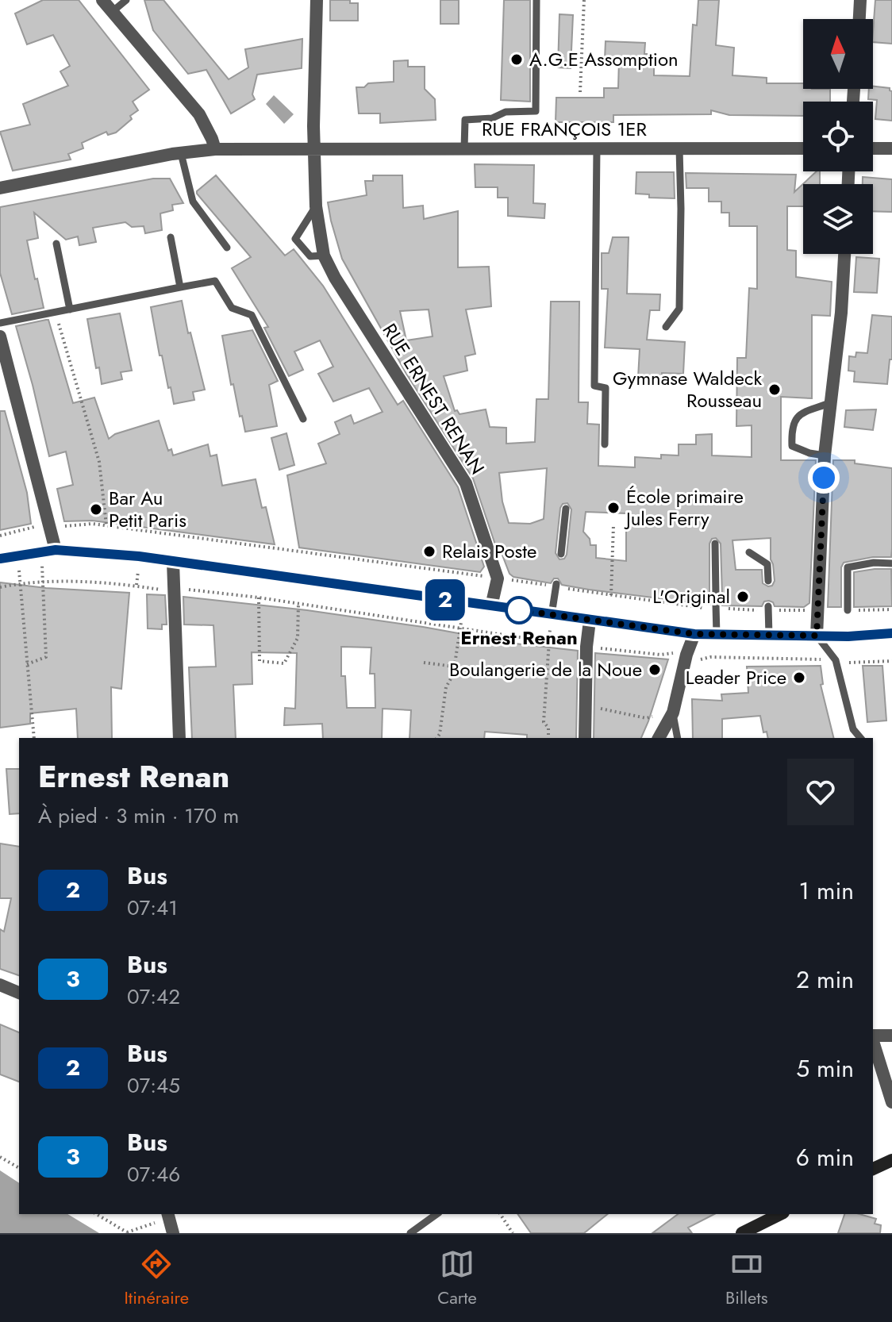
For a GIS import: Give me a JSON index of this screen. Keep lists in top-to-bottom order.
{
  "streets": {
    "street": ["RUE FRANÇOIS 1ER", "RUE ERNEST RENAN"]
  },
  "crossings": [
    ["RUE FRANÇOIS 1ER", "RUE ERNEST RENAN"]
  ],
  "places": [
    "A.G.E Assomption",
    "Gymnase Waldeck Rousseau",
    "École primaire Jules Ferry",
    "Bar Au Petit Paris",
    "Relais Poste",
    "L'Original",
    "Ernest Renan",
    "Boulangerie de la Noue",
    "Leader Price"
  ],
  "lines": ["bus line 2"],
  "north": "top",
  "page": {
    "on_map": "2",
    "heading": ["Ernest Renan", "À pied · 3 min · 170 m"],
    "list": [
      {
        "mark": "2",
        "name": "Bus",
        "note": "07:41",
        "value": "1 min"
      },
      {
        "mark": "3",
        "name": "Bus",
        "note": "07:42",
        "value": "2 min"
      },
      {
        "mark": "2",
        "name": "Bus",
        "note": "07:45",
        "value": "5 min"
      },
      {
        "mark": "3",
        "name": "Bus",
        "note": "07:46",
        "value": "6 min"
      }
    ],
    "tabs": ["Itinéraire", "Carte", "Billets"]
  }
}
